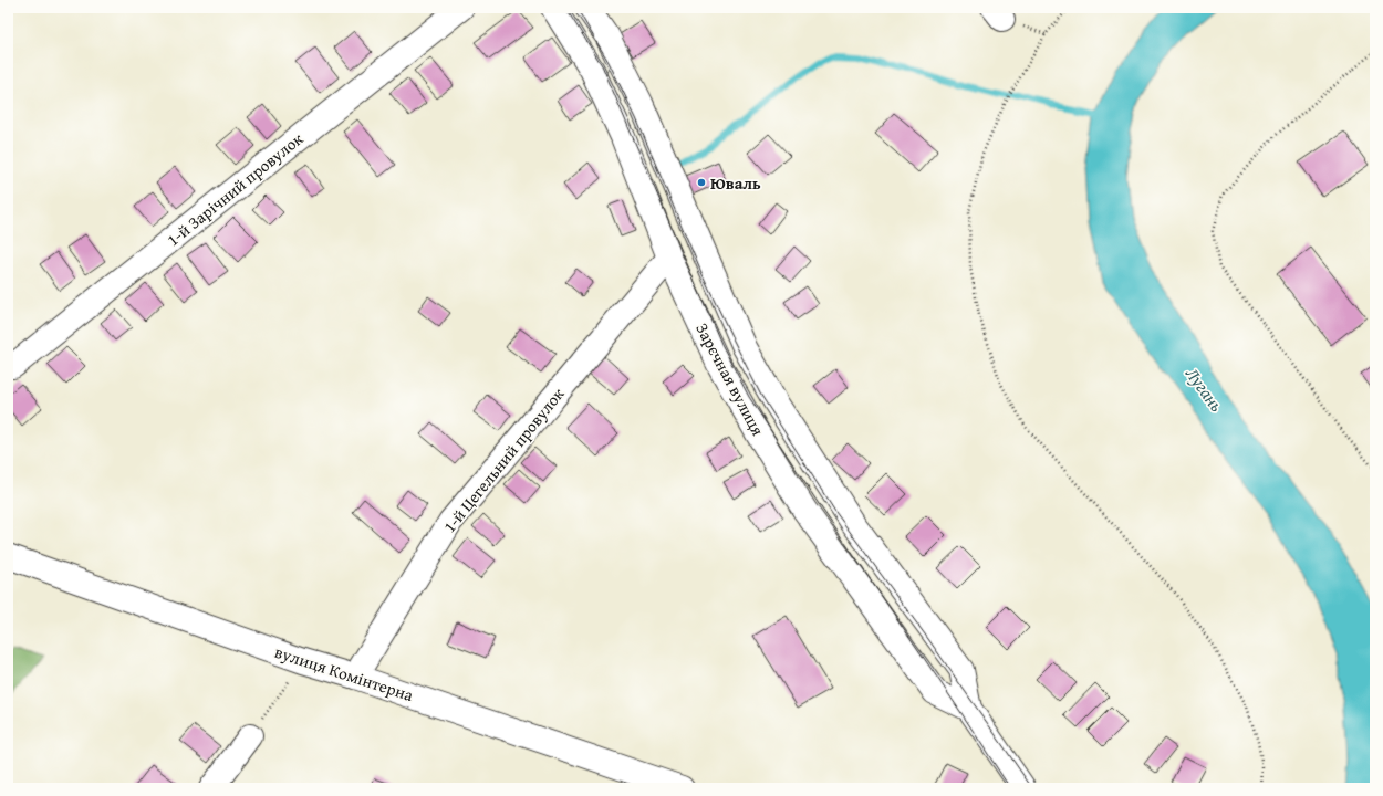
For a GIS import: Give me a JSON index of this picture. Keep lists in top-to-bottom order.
{
  "streets": {
    "street": [
      "1-й Зарічний провулок",
      "Зарєчная вулиця",
      "1-й Цегельний провулок",
      "вулиця Комінтерна"
    ]
  },
  "crossings": [
    ["Зарєчная вулиця", "1-й Цегельний провулок"],
    ["1-й Цегельний провулок", "вулиця Комінтерна"]
  ],
  "water": ["Лугань"],
  "places": ["Юваль"]
}
